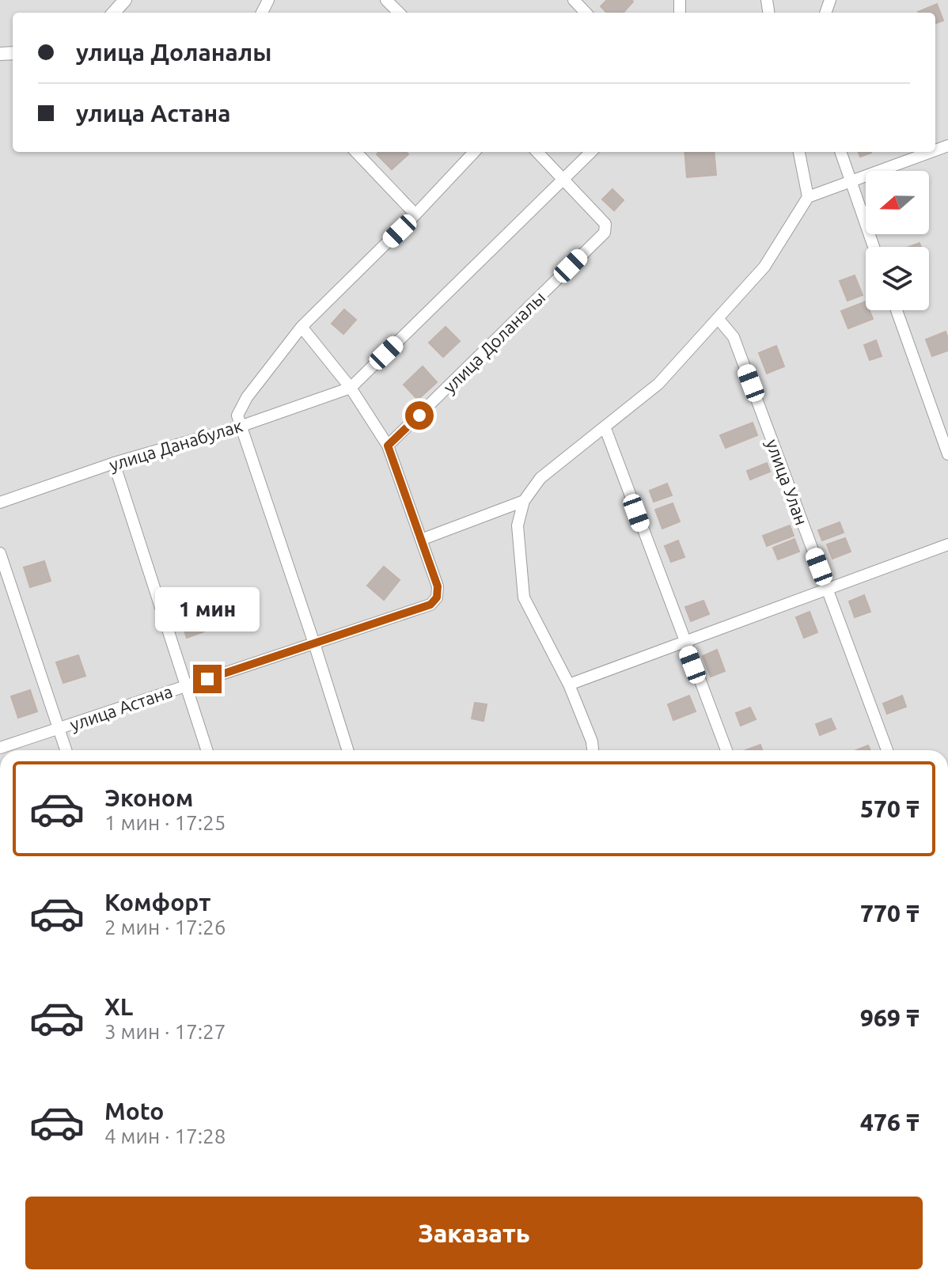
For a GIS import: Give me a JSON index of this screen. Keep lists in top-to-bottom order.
{
  "streets": {
    "street": [
      "улица Доланалы",
      "улица Данабулак",
      "улица Улан",
      "улица Астана"
    ]
  },
  "north": "left",
  "page": {
    "banner": ["улица Доланалы", "улица Астана"],
    "bubble": "1 мин",
    "list": [
      {
        "name": "Эконом",
        "note": "1 мин · 17:25",
        "value": "570 ₸"
      },
      {
        "name": "Комфорт",
        "note": "2 мин · 17:26",
        "value": "770 ₸"
      },
      {
        "name": "XL",
        "note": "3 мин · 17:27",
        "value": "969 ₸"
      },
      {
        "name": "Moto",
        "note": "4 мин · 17:28",
        "value": "476 ₸"
      }
    ],
    "buttons": "Заказать"
  }
}
